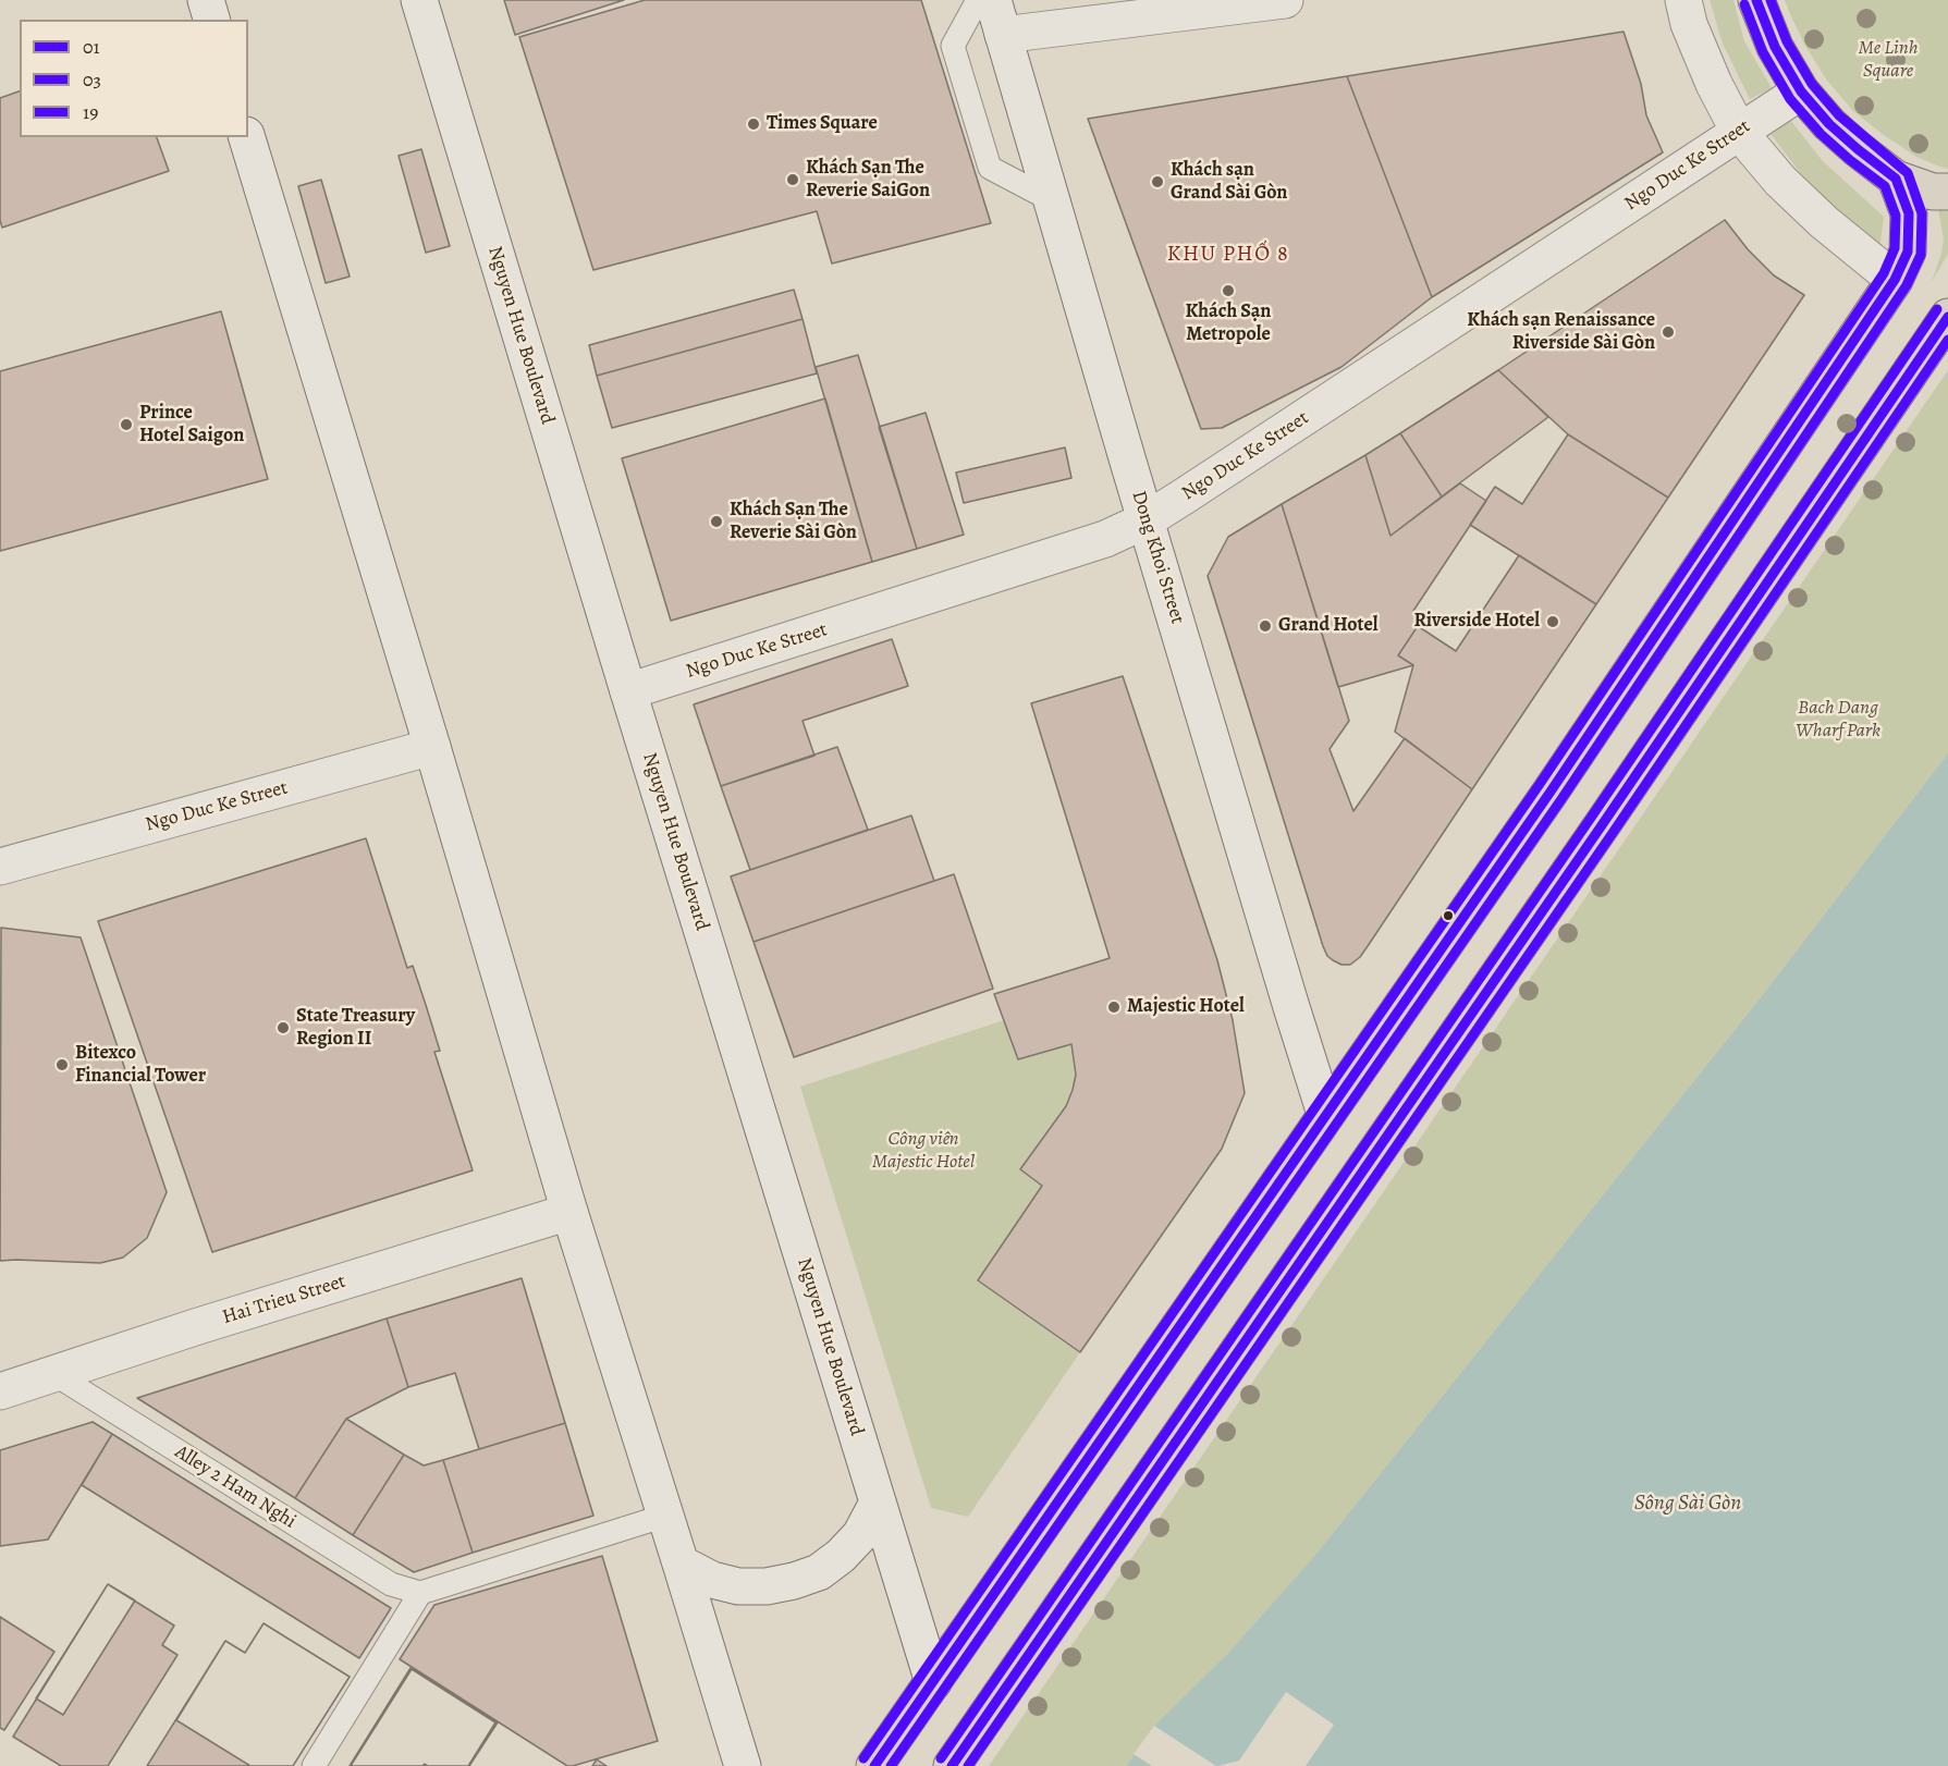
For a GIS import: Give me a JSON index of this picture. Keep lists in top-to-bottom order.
{
  "streets": {
    "street": [
      "Ngo Duc Ke Street",
      "Nguyen Hue Boulevard",
      "Dong Khoi Street",
      "Hai Trieu Street"
    ],
    "lane": ["Alley 2 Ham Nghi"]
  },
  "crossings": [
    ["Ngo Duc Ke Street", "Nguyen Hue Boulevard"],
    ["Ngo Duc Ke Street", "Dong Khoi Street"],
    ["Hai Trieu Street", "Alley 2 Ham Nghi"]
  ],
  "districts": ["KHU PHỐ 8"],
  "water": ["Sông Sài Gòn"],
  "parks": ["Me Linh Square", "Bach Dang Wharf Park", "Công viên Majestic Hotel"],
  "places": [
    "Times Square",
    "Khách Sạn The Reverie SaiGon",
    "Khách sạn Grand Sài Gòn",
    "Khách Sạn Metropole",
    "Khách sạn Renaissance Riverside Sài Gòn",
    "Prince Hotel Saigon",
    "Khách Sạn The Reverie Sài Gòn",
    "Riverside Hotel",
    "Grand Hotel",
    "Majestic Hotel",
    "State Treasury Region II",
    "Bitexco Financial Tower"
  ],
  "lines": ["transit line 01", "transit line 03", "transit line 19"],
  "legend": ["01", "03", "19"]
}
